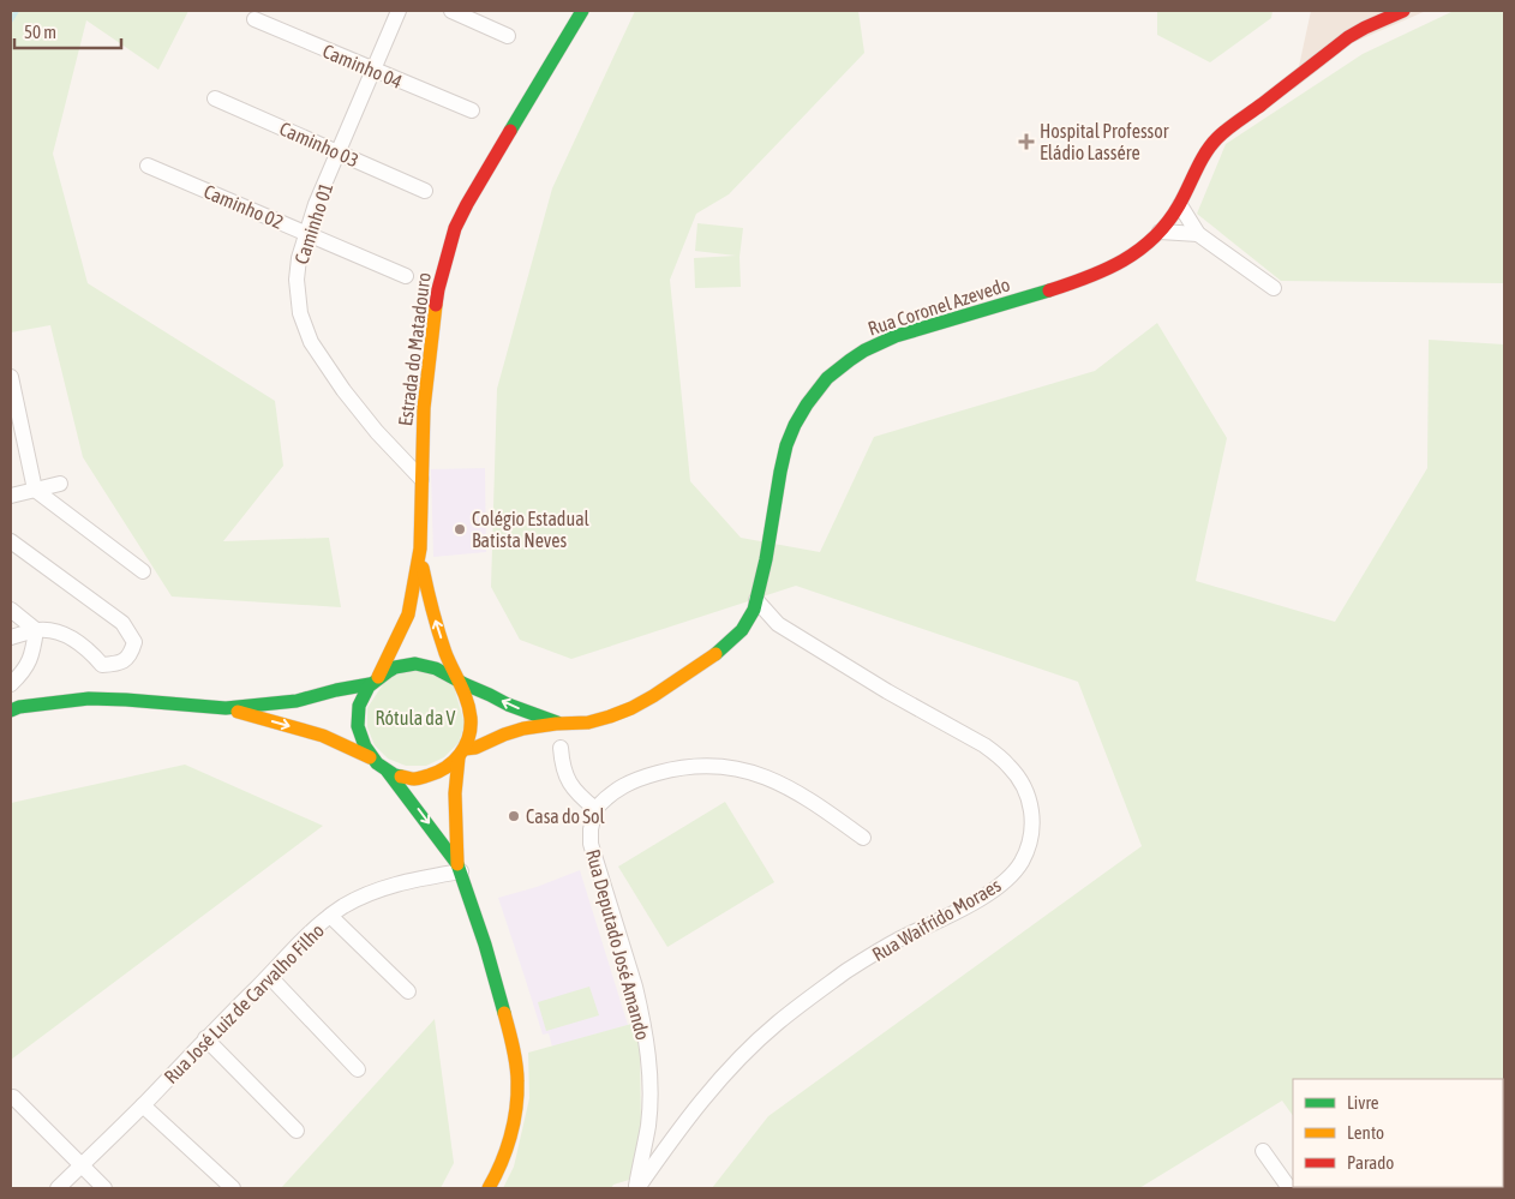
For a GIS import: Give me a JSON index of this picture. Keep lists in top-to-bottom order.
{
  "streets": {
    "main road": ["Rua Coronel Azevedo", "Estrada do Matadouro"],
    "street": [
      "Caminho 04",
      "Caminho 03",
      "Caminho 02",
      "Caminho 01",
      "Rua Waifrido Moraes",
      "Rua Deputado José Amando",
      "Rua José Luiz de Carvalho Filho"
    ]
  },
  "crossings": [
    ["Caminho 04", "Caminho 01"],
    ["Caminho 03", "Caminho 01"],
    ["Caminho 02", "Caminho 01"],
    ["Caminho 01", "Estrada do Matadouro"],
    ["Rua Coronel Azevedo", "Estrada do Matadouro"],
    ["Rua Coronel Azevedo", "Rua Waifrido Moraes"],
    ["Rua Waifrido Moraes", "Rua Deputado José Amando"]
  ],
  "parks": ["Rótula da V"],
  "places": {
    "health": ["Hospital Professor Eládio Lassére"],
    "other": ["Colégio Estadual Batista Neves", "Casa do Sol"]
  },
  "legend": ["Livre", "Lento", "Parado"],
  "scale_bar": "50 m"
}
